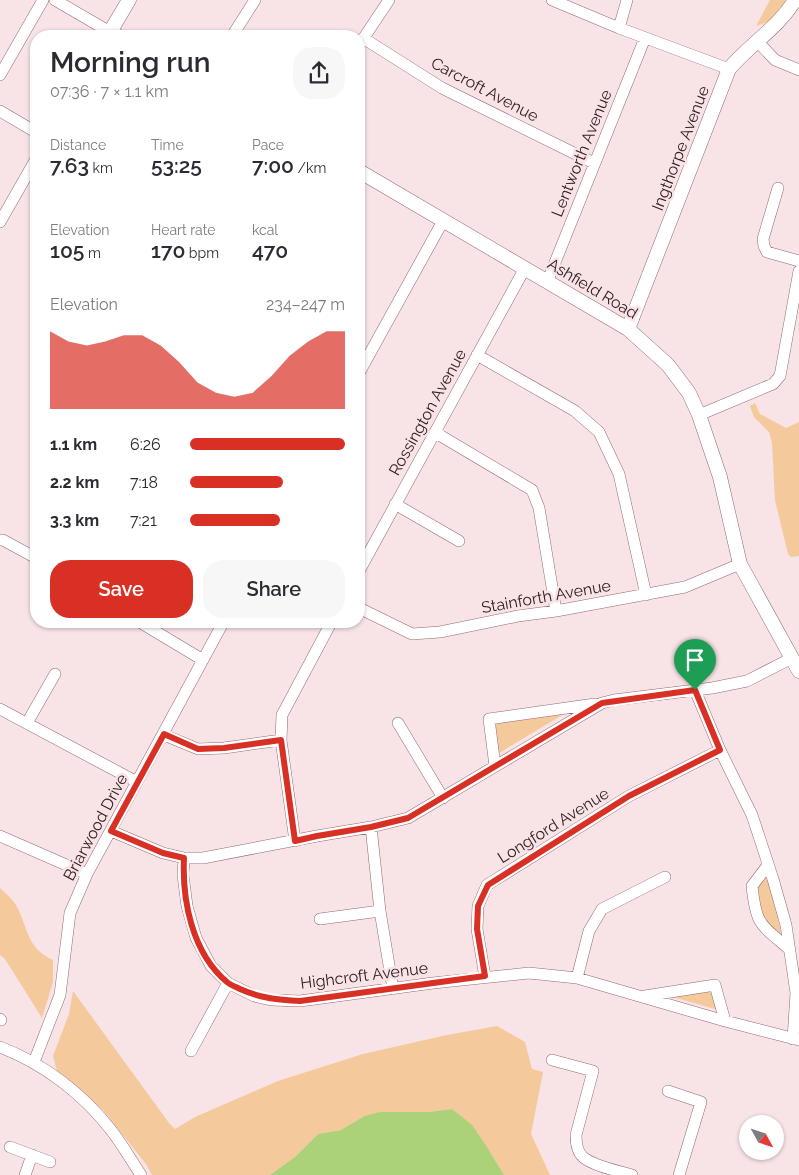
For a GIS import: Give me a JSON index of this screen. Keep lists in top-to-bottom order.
{
  "streets": {
    "street": [
      "Carcroft Avenue",
      "Ingthorpe Avenue",
      "Lentworth Avenue",
      "Ashfield Road",
      "Rossington Avenue",
      "Stainforth Avenue",
      "Longford Avenue",
      "Briarwood Drive",
      "Highcroft Avenue"
    ]
  },
  "crossings": [
    ["Carcroft Avenue", "Lentworth Avenue"],
    ["Ingthorpe Avenue", "Ashfield Road"],
    ["Lentworth Avenue", "Ashfield Road"],
    ["Ashfield Road", "Rossington Avenue"],
    ["Ashfield Road", "Stainforth Avenue"],
    ["Longford Avenue", "Highcroft Avenue"]
  ],
  "north": "bottom right",
  "page": {
    "heading": ["Morning run", "07:36 · 7 × 1.1 km"],
    "stats": [
      ["Distance", "7.63 km"],
      ["Time", "53:25"],
      ["Pace", "7:00 /km"],
      ["Elevation", "105 m"],
      ["Heart rate", "170 bpm"],
      ["kcal", "470"]
    ],
    "chart": ["Elevation", "234–247 m"],
    "list": [
      {
        "name": "1.1 km",
        "note": "6:26"
      },
      {
        "name": "2.2 km",
        "note": "7:18"
      },
      {
        "name": "3.3 km",
        "note": "7:21"
      }
    ],
    "buttons": ["Save", "Share"]
  }
}
